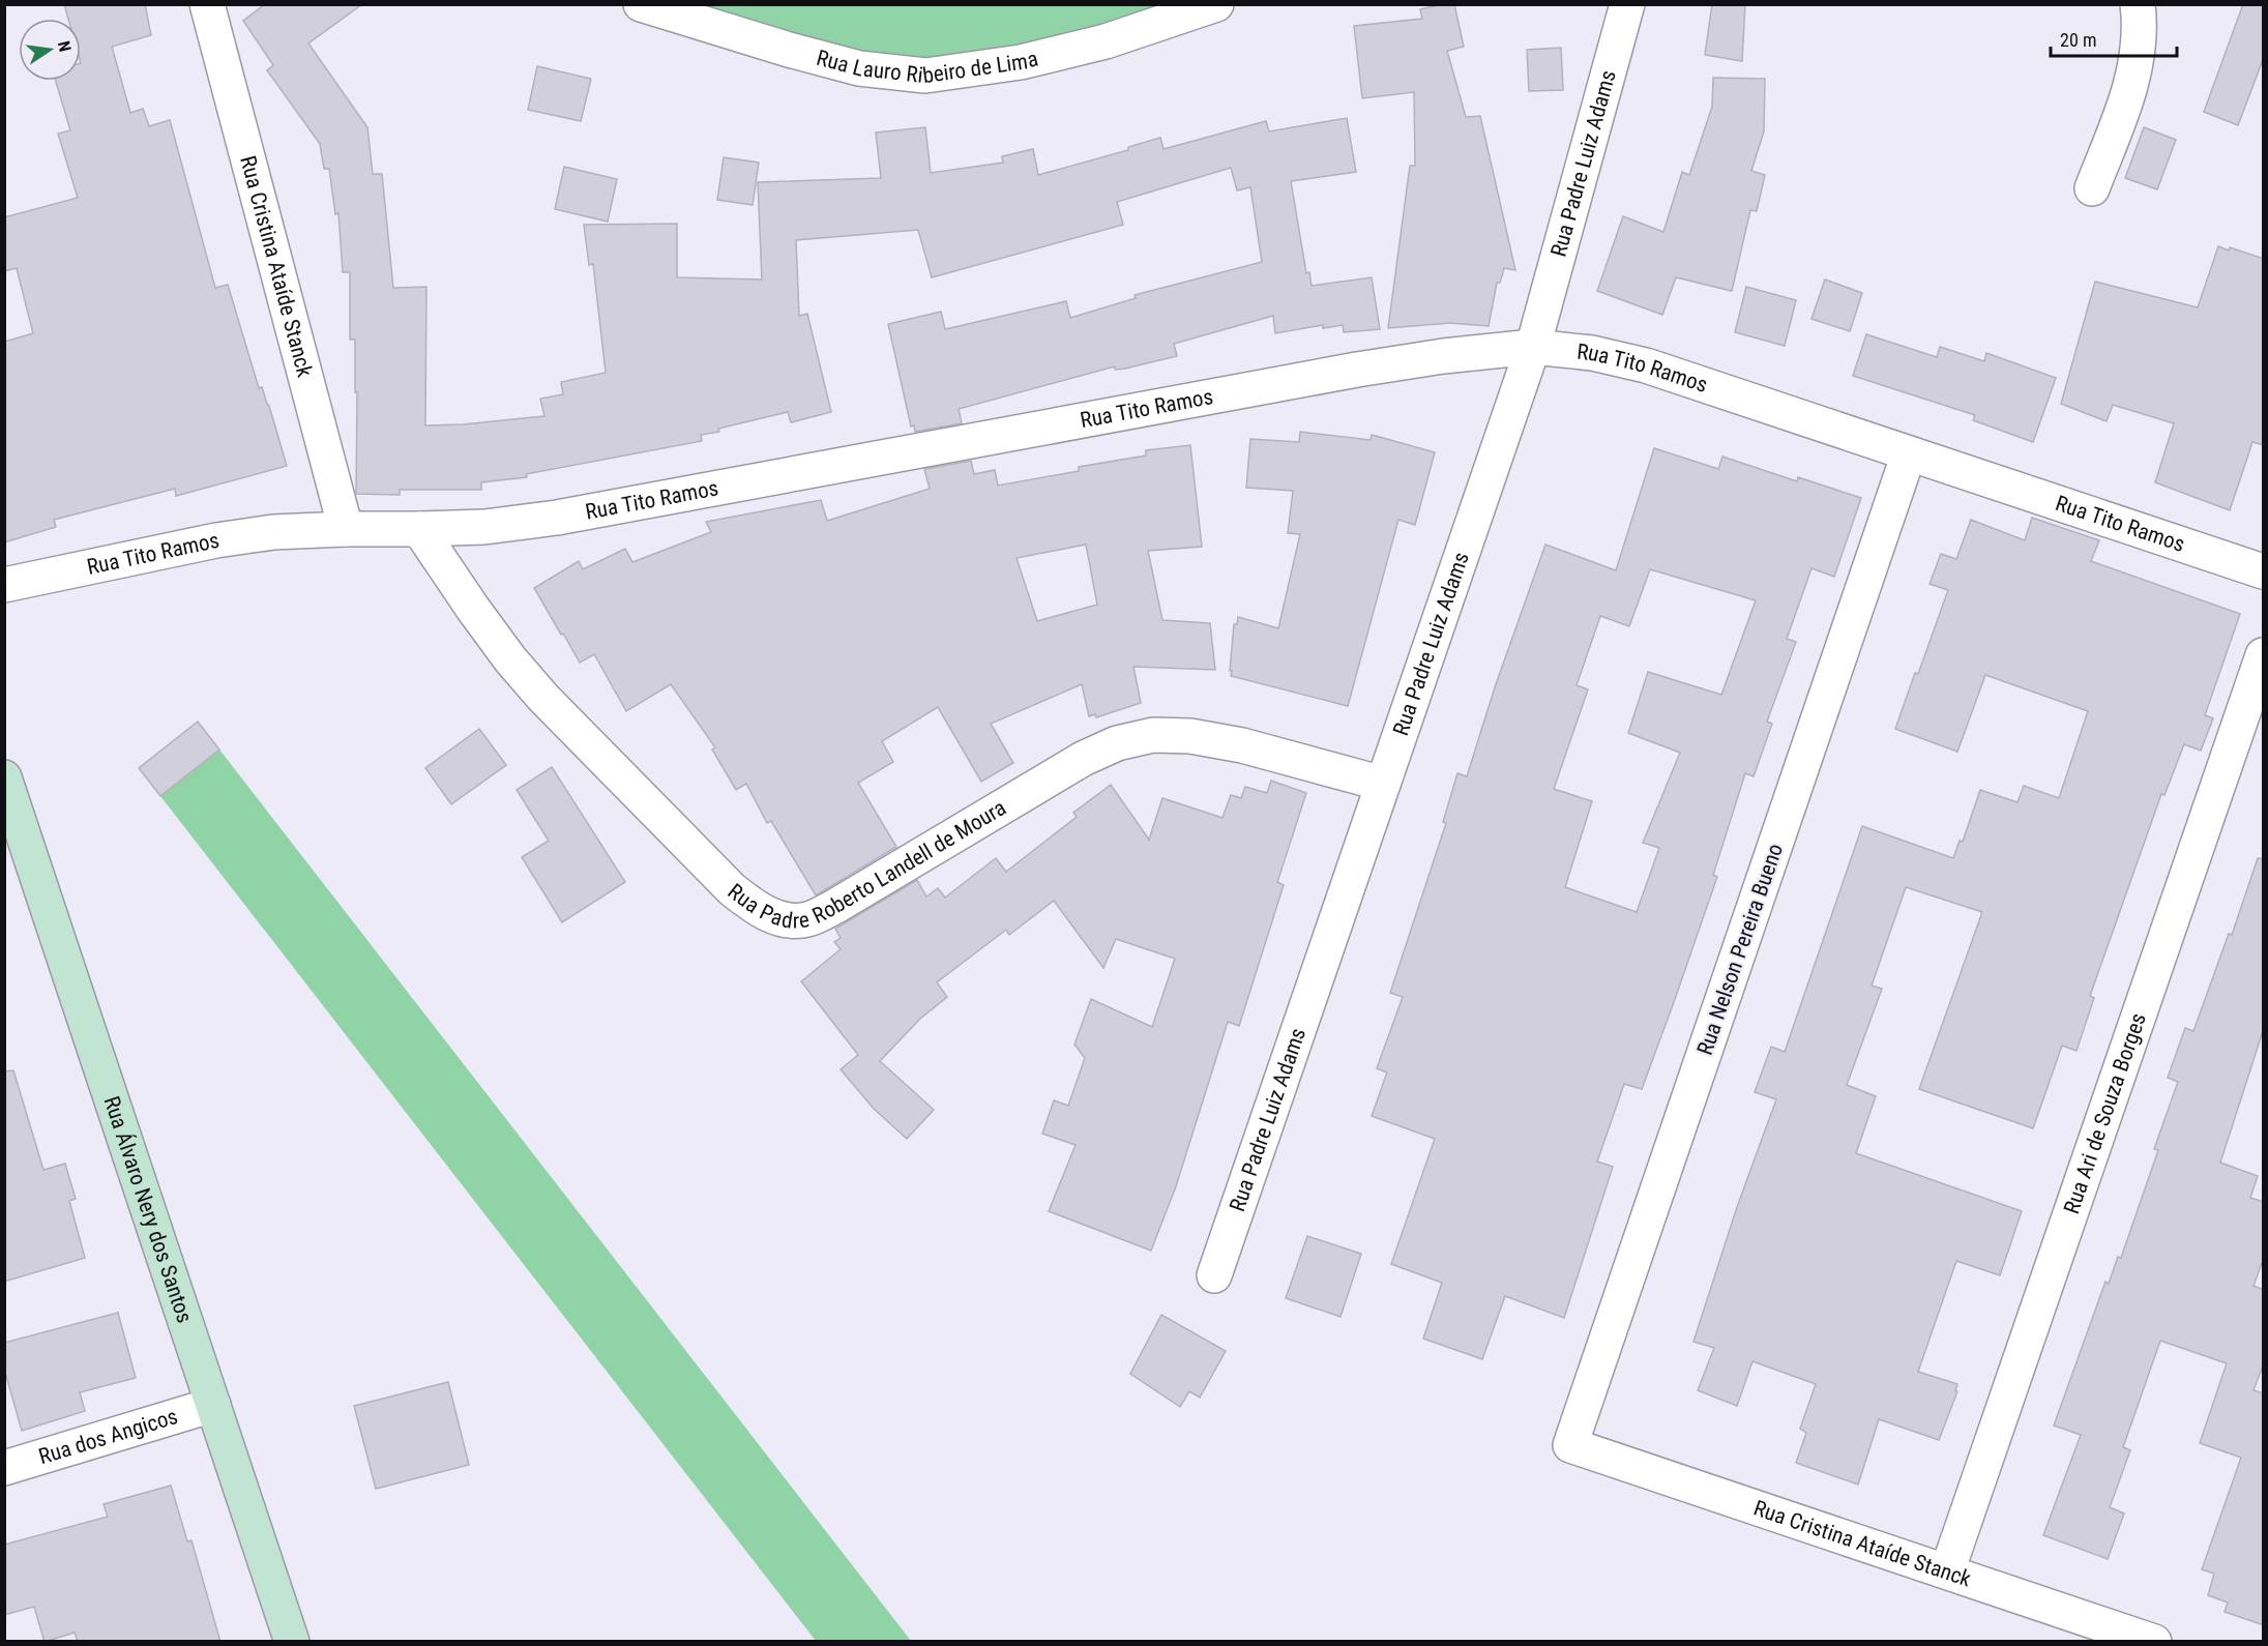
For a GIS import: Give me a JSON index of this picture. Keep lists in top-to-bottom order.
{
  "streets": {
    "main road": ["Rua Álvaro Nery dos Santos"],
    "street": [
      "Rua Lauro Ribeiro de Lima",
      "Rua Padre Luiz Adams",
      "Rua Cristina Ataíde Stanck",
      "Rua Tito Ramos",
      "Rua Padre Roberto Landell de Moura",
      "Rua Nelson Pereira Bueno",
      "Rua Ari de Souza Borges",
      "Rua dos Angicos"
    ]
  },
  "crossings": [
    ["Rua Padre Luiz Adams", "Rua Tito Ramos"],
    ["Rua Padre Luiz Adams", "Rua Padre Roberto Landell de Moura"],
    ["Rua Cristina Ataíde Stanck", "Rua Tito Ramos"],
    ["Rua Cristina Ataíde Stanck", "Rua Nelson Pereira Bueno"],
    ["Rua Cristina Ataíde Stanck", "Rua Ari de Souza Borges"],
    ["Rua Tito Ramos", "Rua Padre Roberto Landell de Moura"],
    ["Rua Tito Ramos", "Rua Nelson Pereira Bueno"],
    ["Rua Álvaro Nery dos Santos", "Rua dos Angicos"]
  ],
  "scale_bar": "20 m",
  "north": "right"
}
